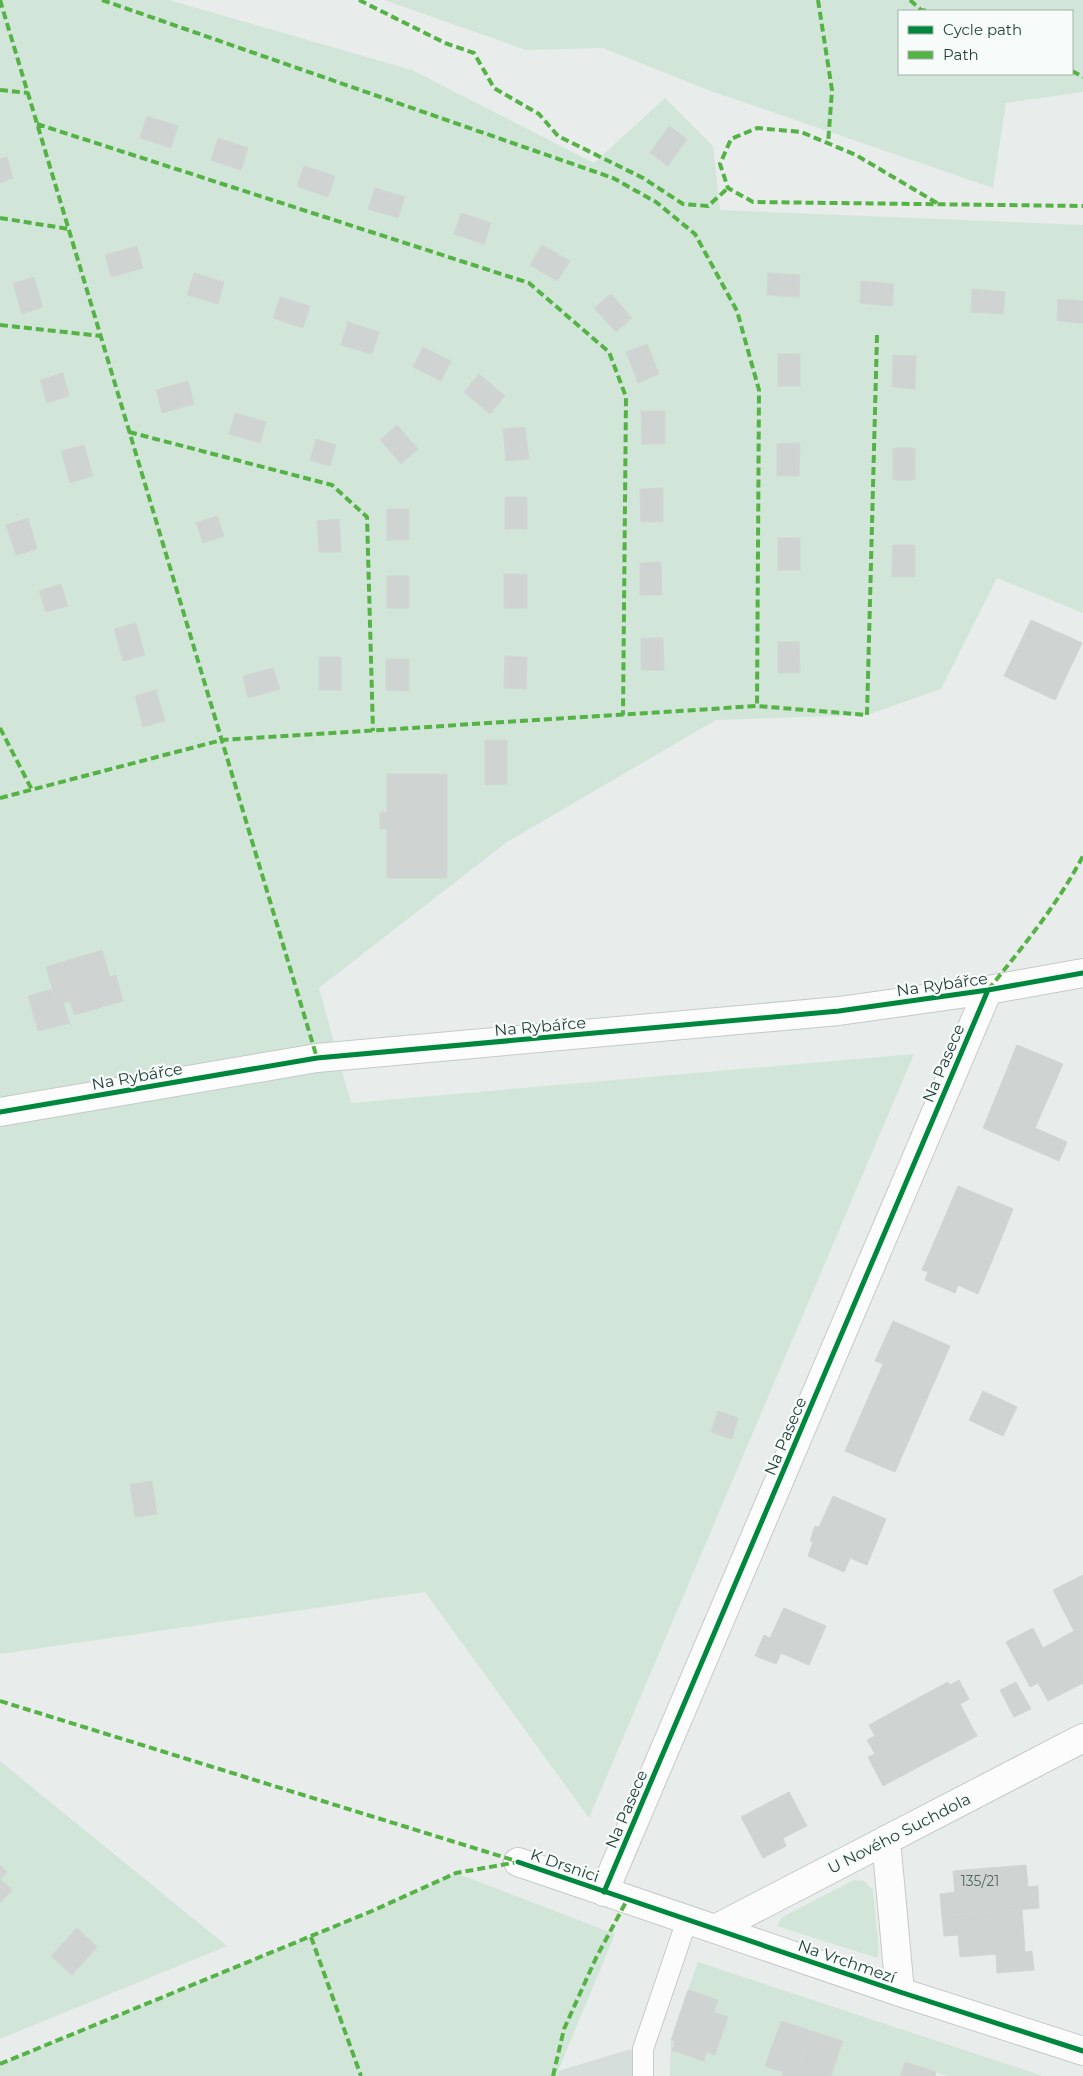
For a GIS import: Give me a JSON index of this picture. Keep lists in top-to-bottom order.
{
  "streets": {
    "street": [
      "Na Rybářce",
      "Na Pasece",
      "U Nového Suchdola",
      "K Drsnici",
      "Na Vrchmezí"
    ]
  },
  "crossings": [
    ["Na Rybářce", "Na Pasece"],
    ["Na Pasece", "K Drsnici"],
    ["Na Pasece", "Na Vrchmezí"],
    ["U Nového Suchdola", "Na Vrchmezí"],
    ["K Drsnici", "Na Vrchmezí"]
  ],
  "house_numbers": ["135/21"],
  "legend": ["Cycle path", "Path"]
}
